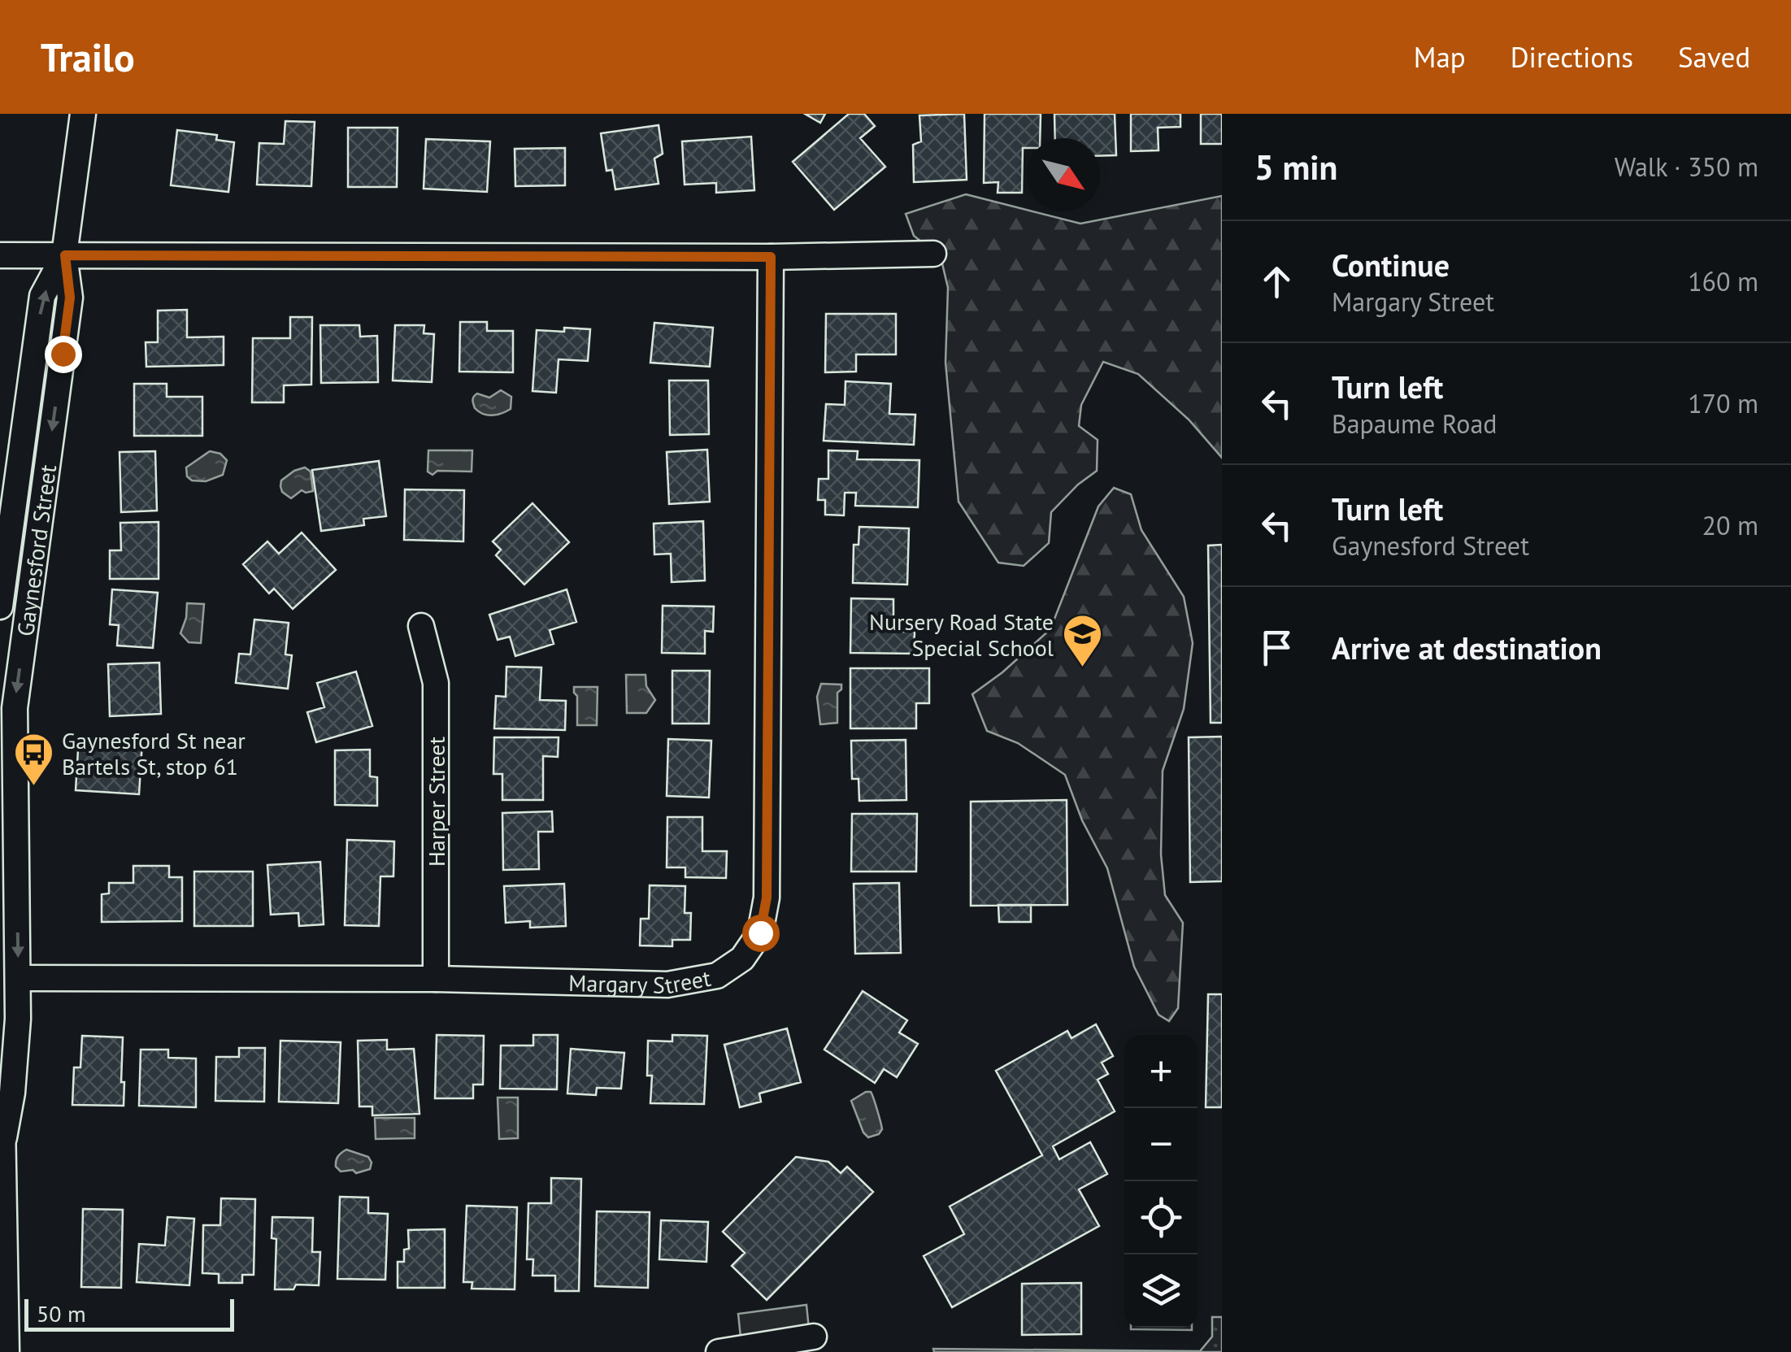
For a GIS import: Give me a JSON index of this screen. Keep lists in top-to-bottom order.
{
  "streets": {
    "street": ["Gaynesford Street", "Harper Street", "Margary Street"]
  },
  "crossings": [
    ["Gaynesford Street", "Margary Street"],
    ["Harper Street", "Margary Street"]
  ],
  "places": {
    "school or university": ["Nursery Road State Special School"],
    "bus stop": ["Gaynesford St near Bartels St, stop 61"]
  },
  "scale_bar": "50 m",
  "north": "bottom right",
  "page": {
    "header": "Trailo",
    "nav": ["Map", "Directions", "Saved"],
    "heading": ["5 min", "Walk · 350 m"],
    "list": [
      ["Continue", "Margary Street", "160 m"],
      ["Turn left", "Bapaume Road", "170 m"],
      ["Turn left", "Gaynesford Street", "20 m"],
      "Arrive at destination"
    ],
    "map_buttons": ["+", "−"],
    "scale": "50 m"
  }
}
